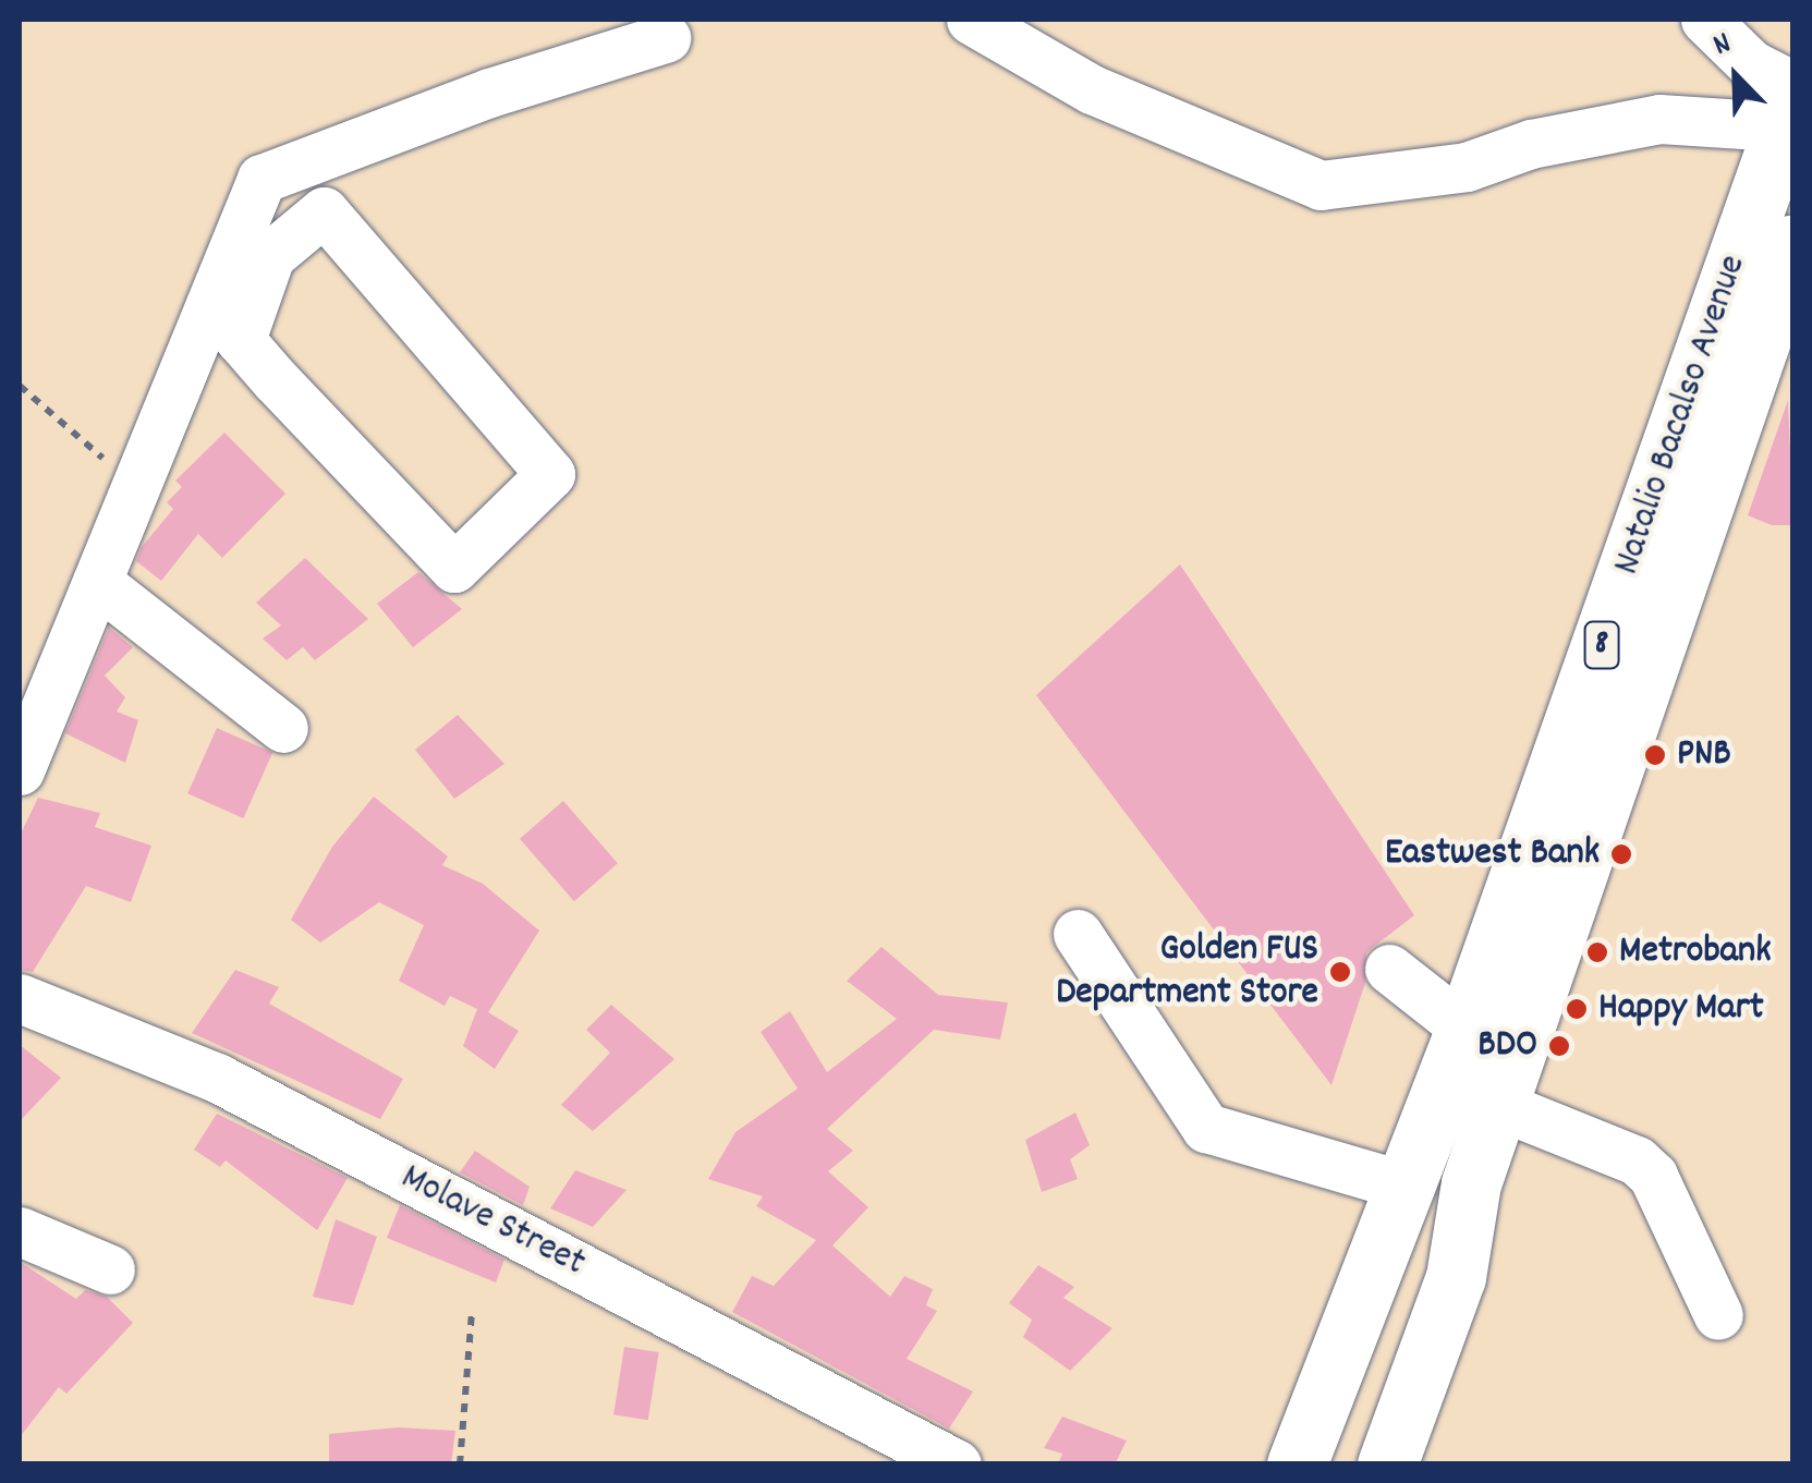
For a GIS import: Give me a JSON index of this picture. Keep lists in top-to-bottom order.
{
  "streets": {
    "main road": ["Natalio Bacalso Avenue", "8"],
    "street": ["Molave Street"]
  },
  "crossings": [
    ["Natalio Bacalso Avenue", "8"]
  ],
  "places": [
    "PNB",
    "Eastwest Bank",
    "Metrobank",
    "Golden FUS Department Store",
    "Happy Mart",
    "BDO"
  ],
  "north": "top left"
}
